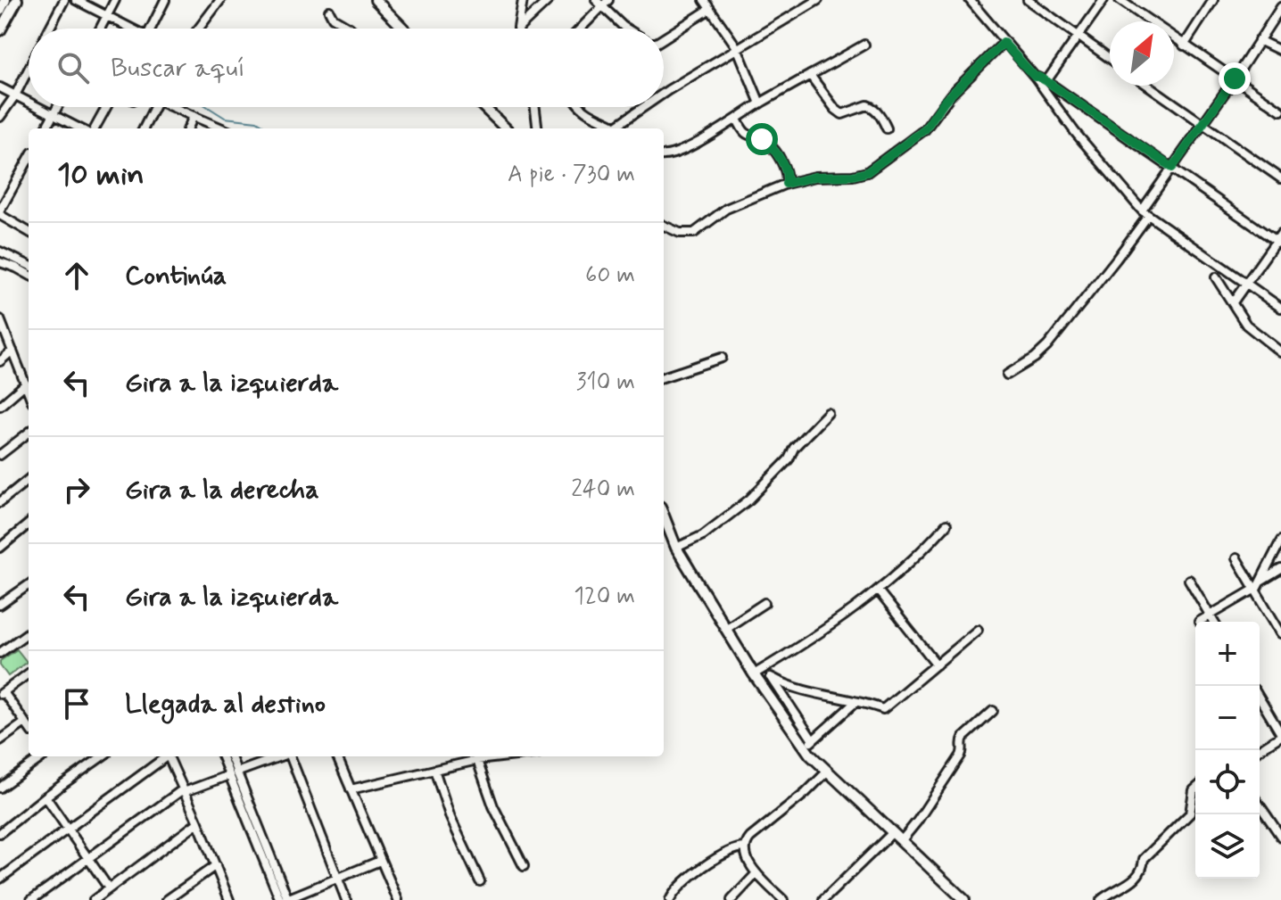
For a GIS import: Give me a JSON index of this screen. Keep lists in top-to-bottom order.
{
  "north": "top right",
  "page": {
    "search": "Buscar aquí",
    "heading": ["10 min", "A pie · 730 m"],
    "list": [
      ["Continúa", "60 m"],
      ["Gira a la izquierda", "310 m"],
      ["Gira a la derecha", "240 m"],
      ["Gira a la izquierda", "120 m"],
      "Llegada al destino"
    ],
    "map_buttons": ["+", "−"]
  }
}
